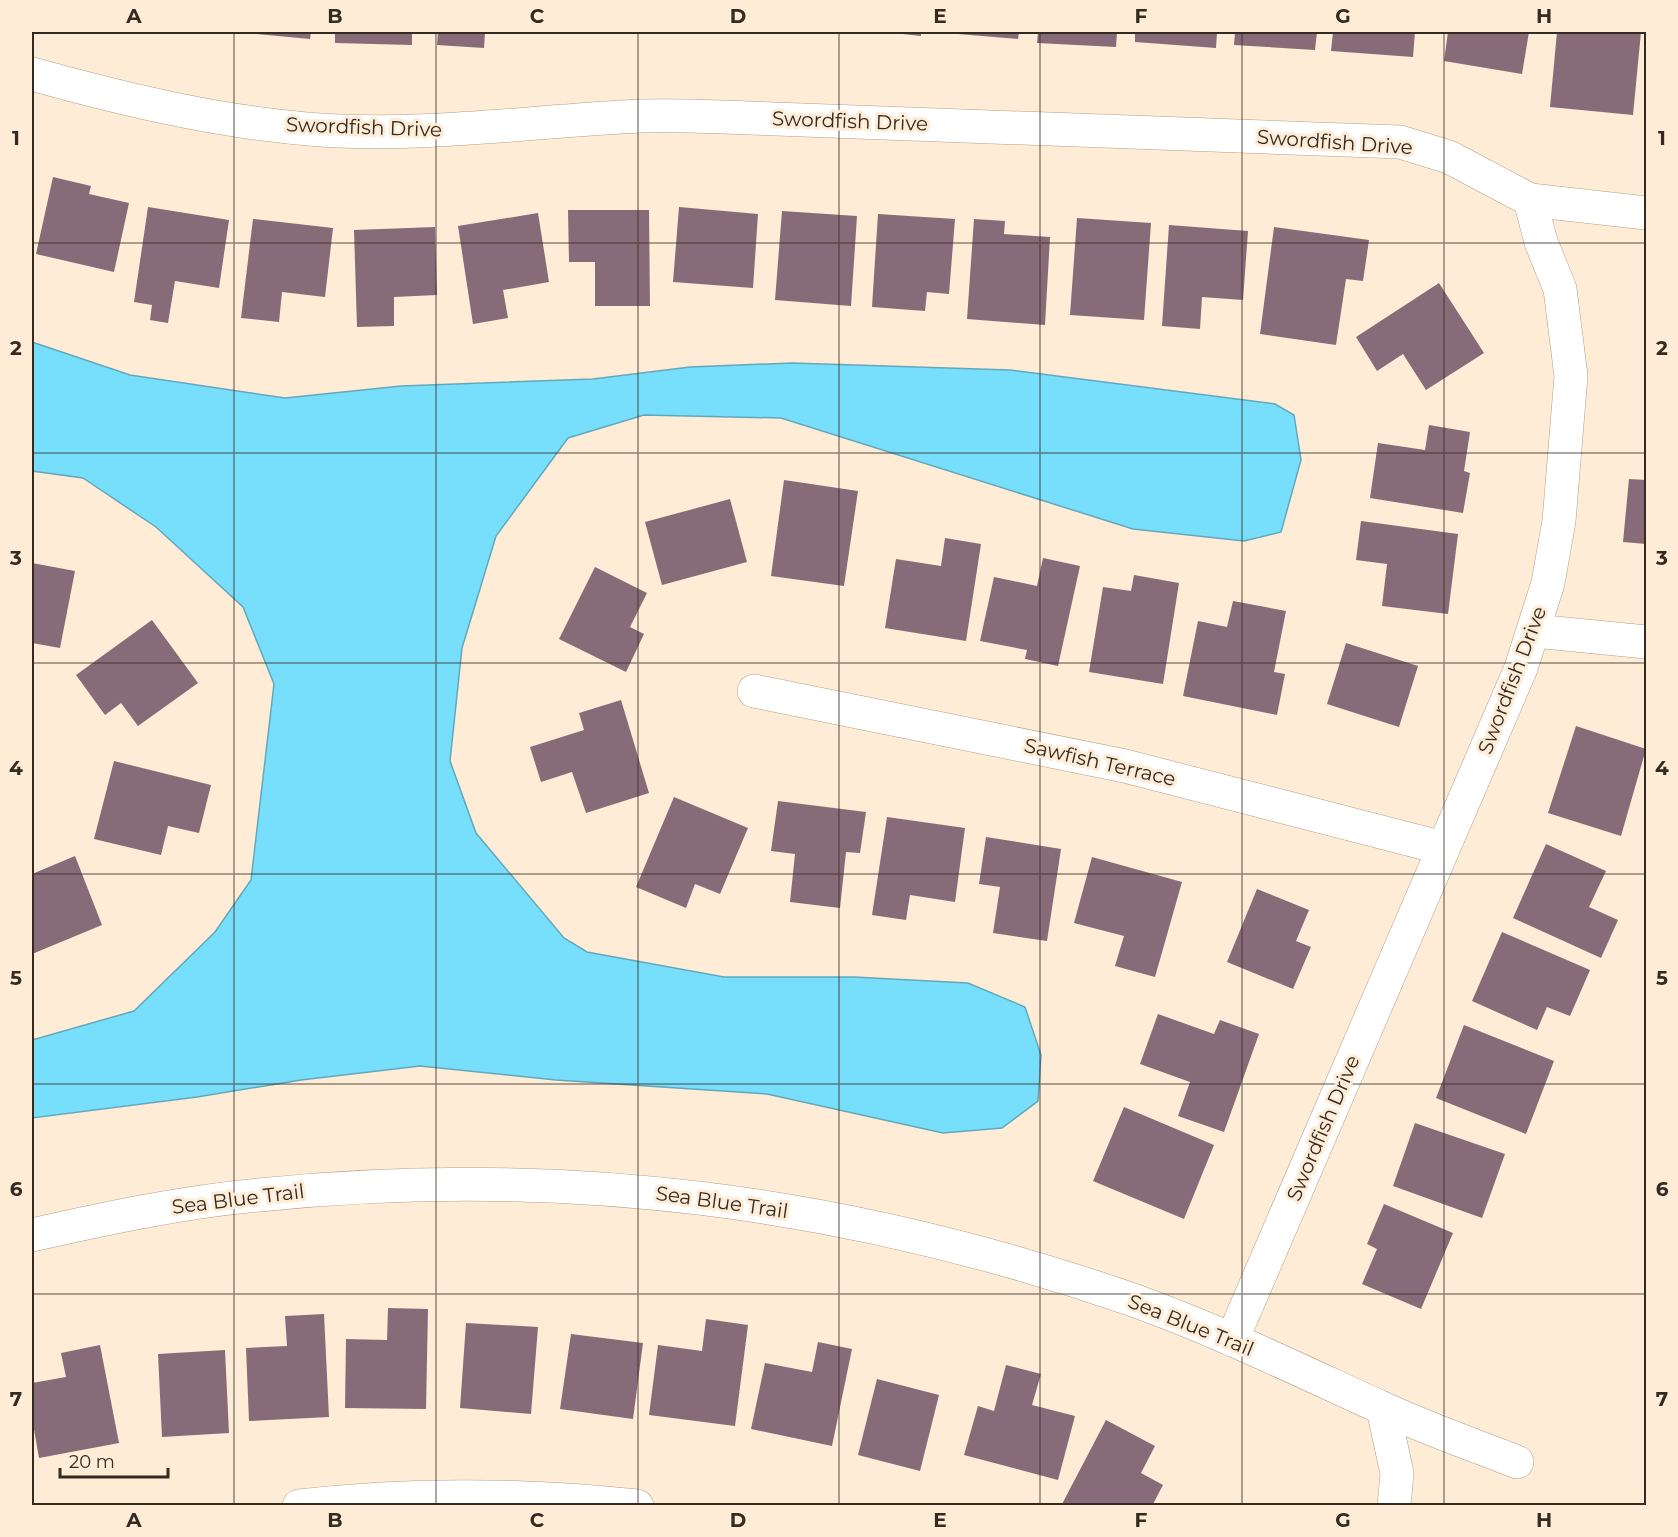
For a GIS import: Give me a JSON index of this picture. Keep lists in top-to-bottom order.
{
  "streets": {
    "street": ["Swordfish Drive", "Sawfish Terrace", "Sea Blue Trail"]
  },
  "crossings": [
    ["Swordfish Drive", "Sawfish Terrace"],
    ["Swordfish Drive", "Sea Blue Trail"]
  ],
  "scale_bar": "20 m",
  "grid": {
    "columns": [
      "A",
      "B",
      "C",
      "D",
      "E",
      "F",
      "G",
      "H"
    ],
    "rows": [
      "1",
      "2",
      "3",
      "4",
      "5",
      "6",
      "7"
    ]
  }
}
